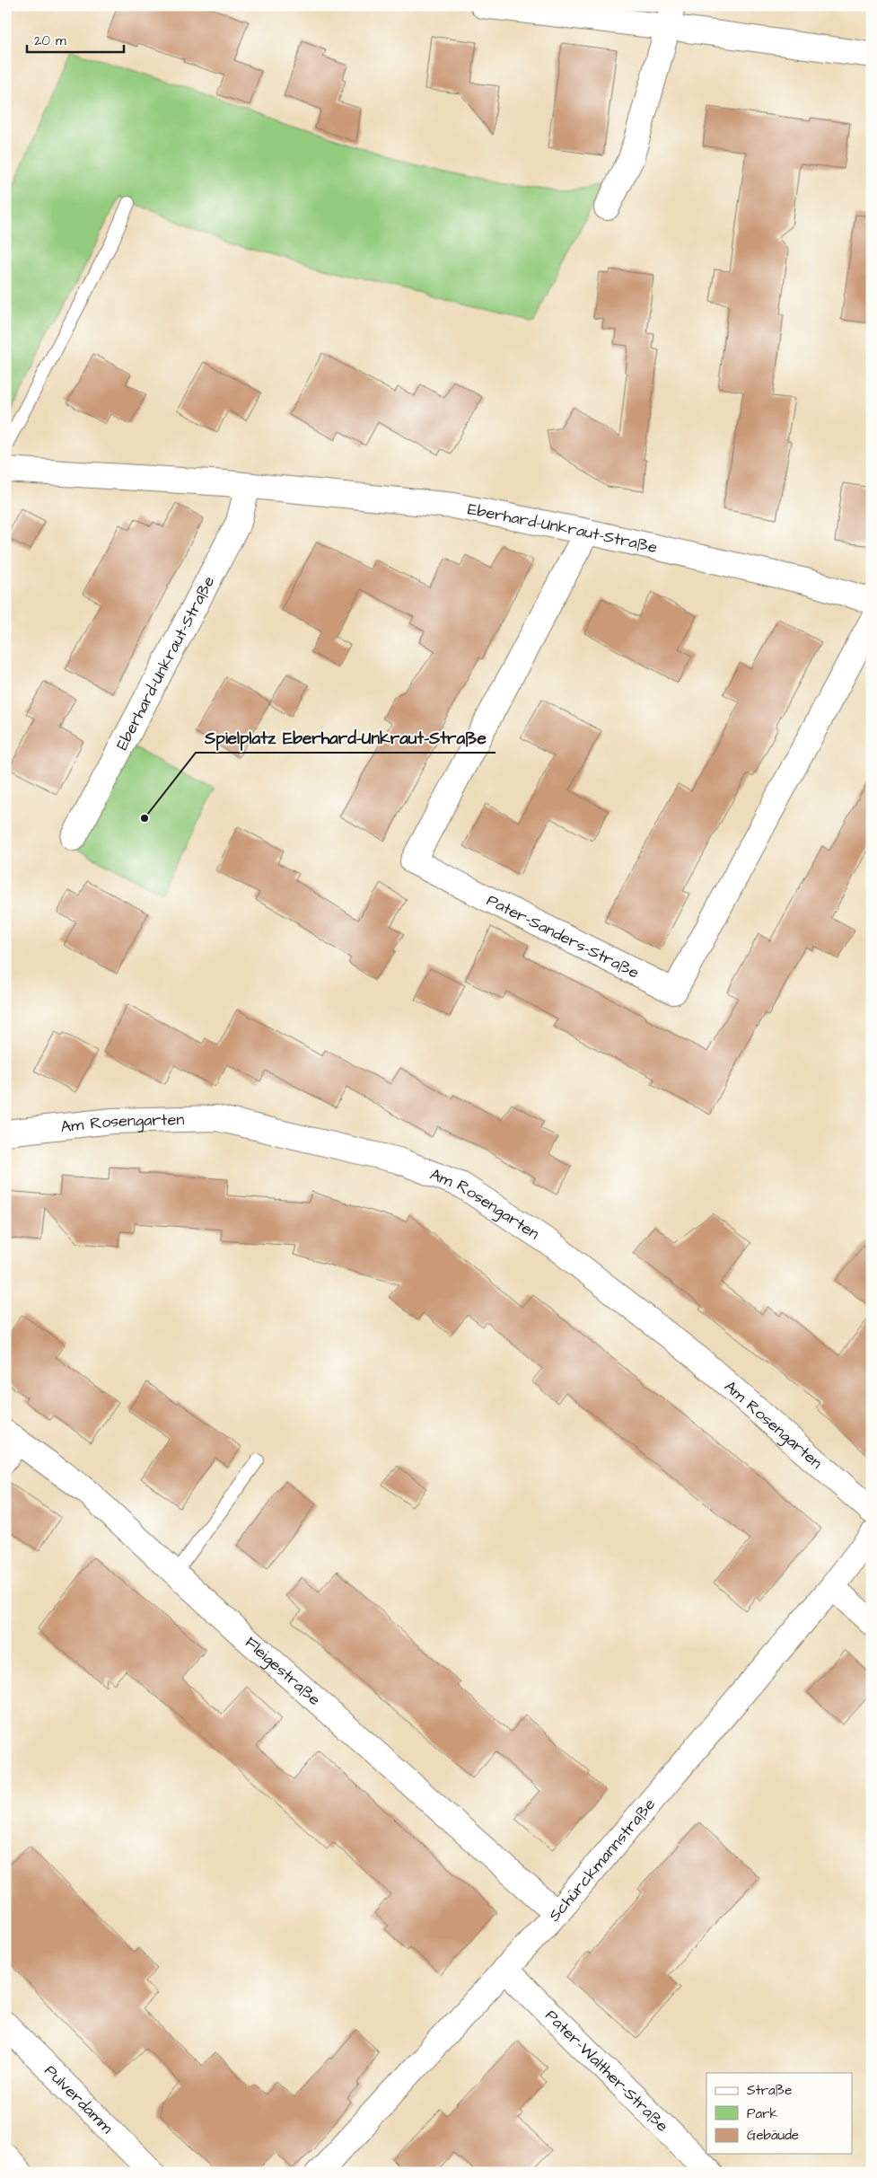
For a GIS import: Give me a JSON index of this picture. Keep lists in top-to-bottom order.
{
  "streets": {
    "street": [
      "Eberhard-Unkraut-Straße",
      "Pater-Sanders-Straße",
      "Am Rosengarten",
      "Fleigestraße",
      "Schürckmannstraße",
      "Pater-Walther-Straße",
      "Pulverdamm"
    ]
  },
  "crossings": [
    ["Eberhard-Unkraut-Straße", "Pater-Sanders-Straße"],
    ["Fleigestraße", "Schürckmannstraße"],
    ["Schürckmannstraße", "Pater-Walther-Straße"]
  ],
  "places": ["Spielplatz Eberhard-Unkraut-Straße"],
  "legend": ["Straße", "Park", "Gebäude"],
  "scale_bar": "20 m"
}
